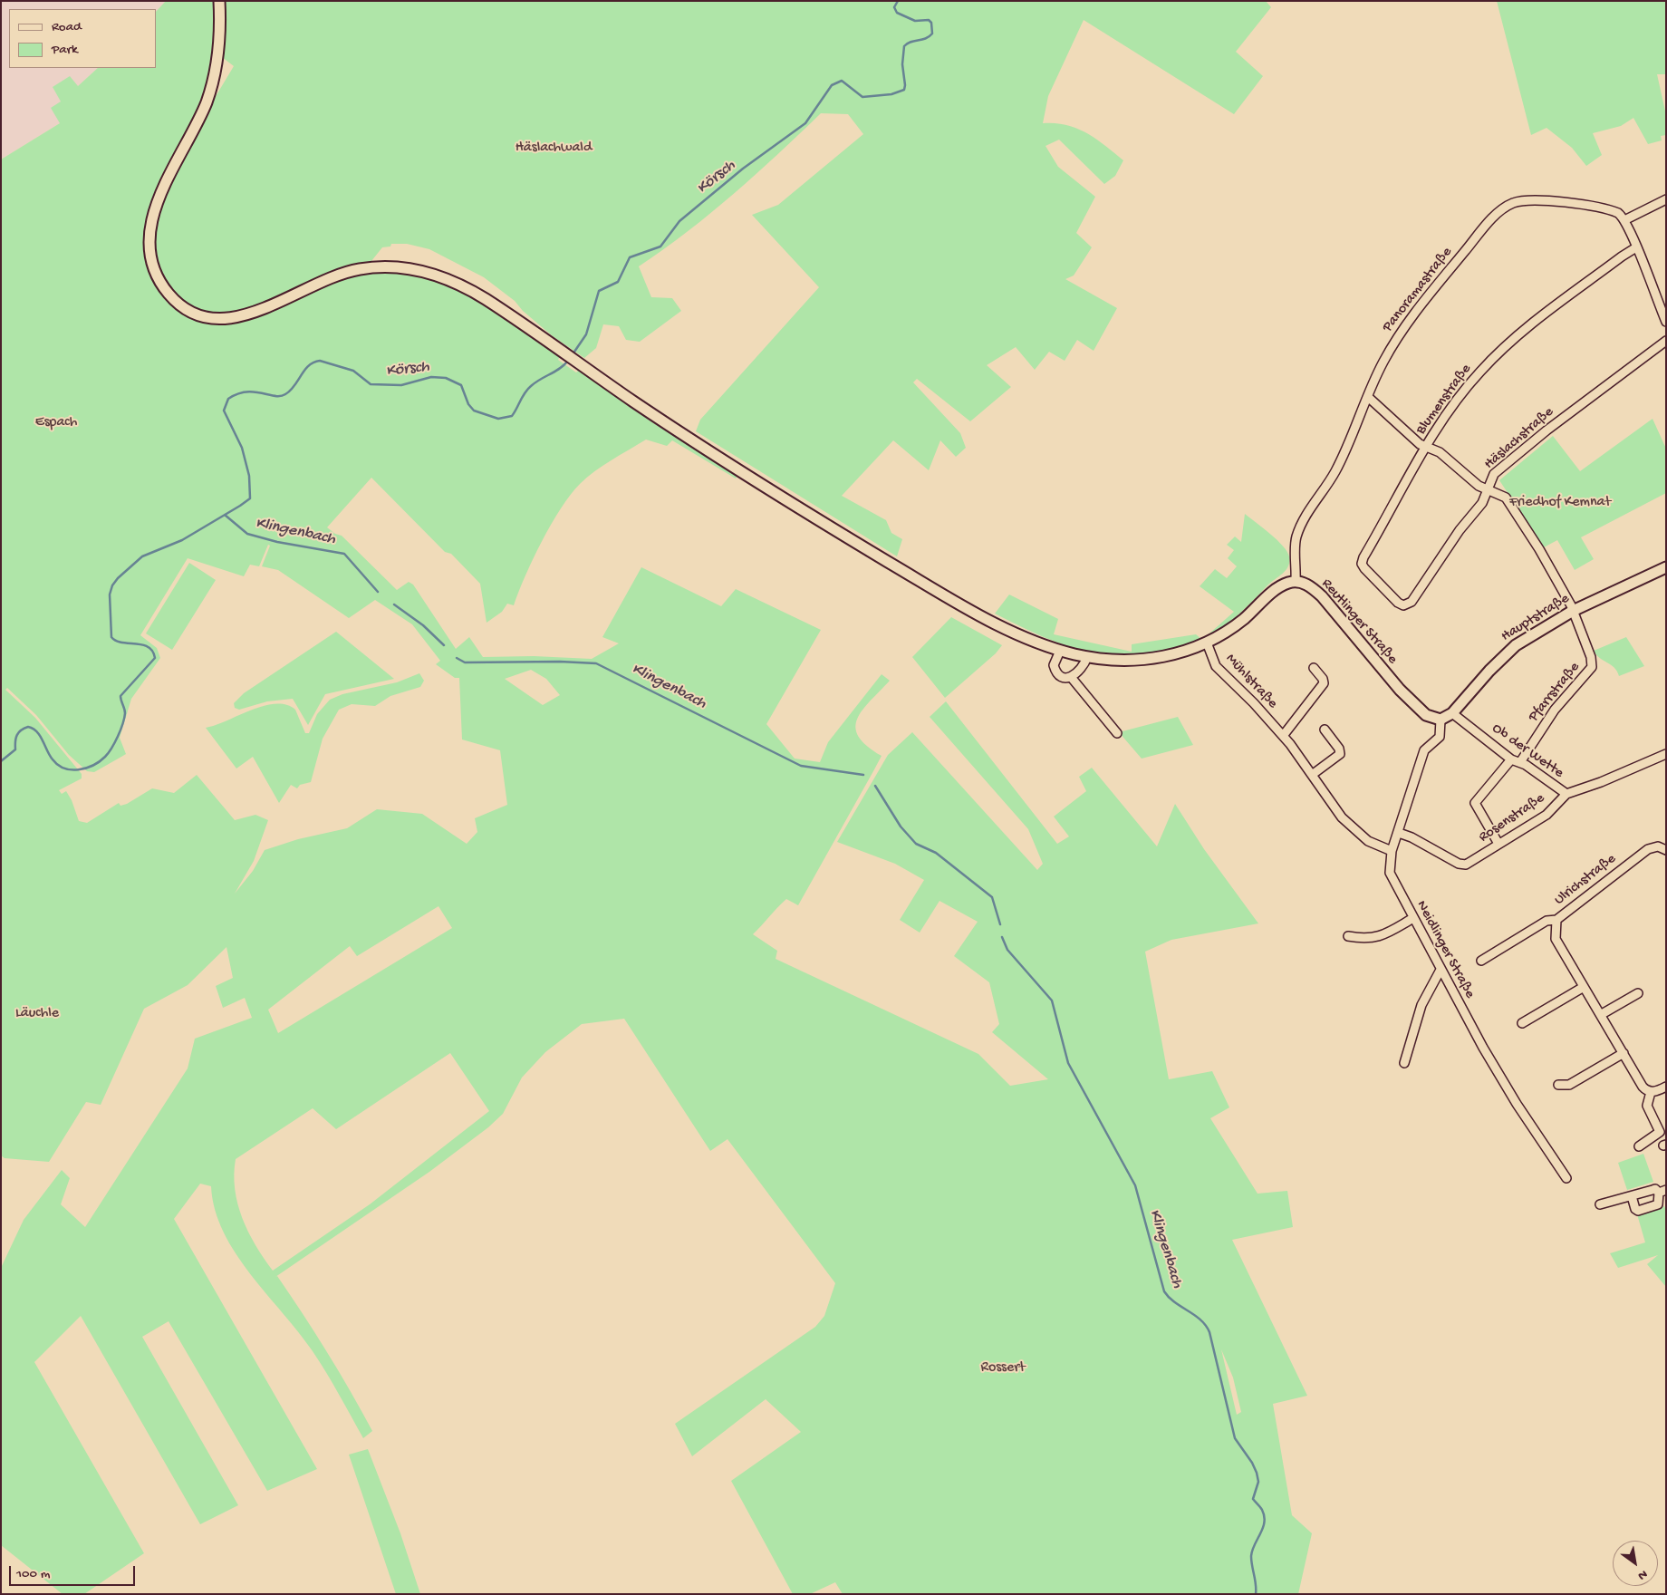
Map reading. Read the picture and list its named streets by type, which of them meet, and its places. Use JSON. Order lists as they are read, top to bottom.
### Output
{
  "streets": {
    "main road": ["Hauptstraße", "Reutlinger Straße"],
    "street": [
      "Panoramastraße",
      "Blumenstraße",
      "Häslachstraße",
      "Mühlstraße",
      "Pfarrstraße",
      "Ob der Wette",
      "Rosenstraße",
      "Ulrichstraße",
      "Neidlinger Straße"
    ]
  },
  "crossings": [
    ["Panoramastraße", "Reutlinger Straße"],
    ["Blumenstraße", "Häslachstraße"],
    ["Hauptstraße", "Reutlinger Straße"],
    ["Hauptstraße", "Pfarrstraße"],
    ["Hauptstraße", "Ob der Wette"],
    ["Hauptstraße", "Neidlinger Straße"],
    ["Reutlinger Straße", "Neidlinger Straße"],
    ["Mühlstraße", "Neidlinger Straße"],
    ["Pfarrstraße", "Ob der Wette"],
    ["Ob der Wette", "Rosenstraße"],
    ["Rosenstraße", "Neidlinger Straße"]
  ],
  "water": ["Körsch", "Klingenbach"],
  "parks": [
    "Häslachwald",
    "Espach",
    "Friedhof Kemnat",
    "Läuchle",
    "Rossert"
  ],
  "legend": ["Road", "Park"],
  "scale_bar": "100 m",
  "north": "bottom right"
}
